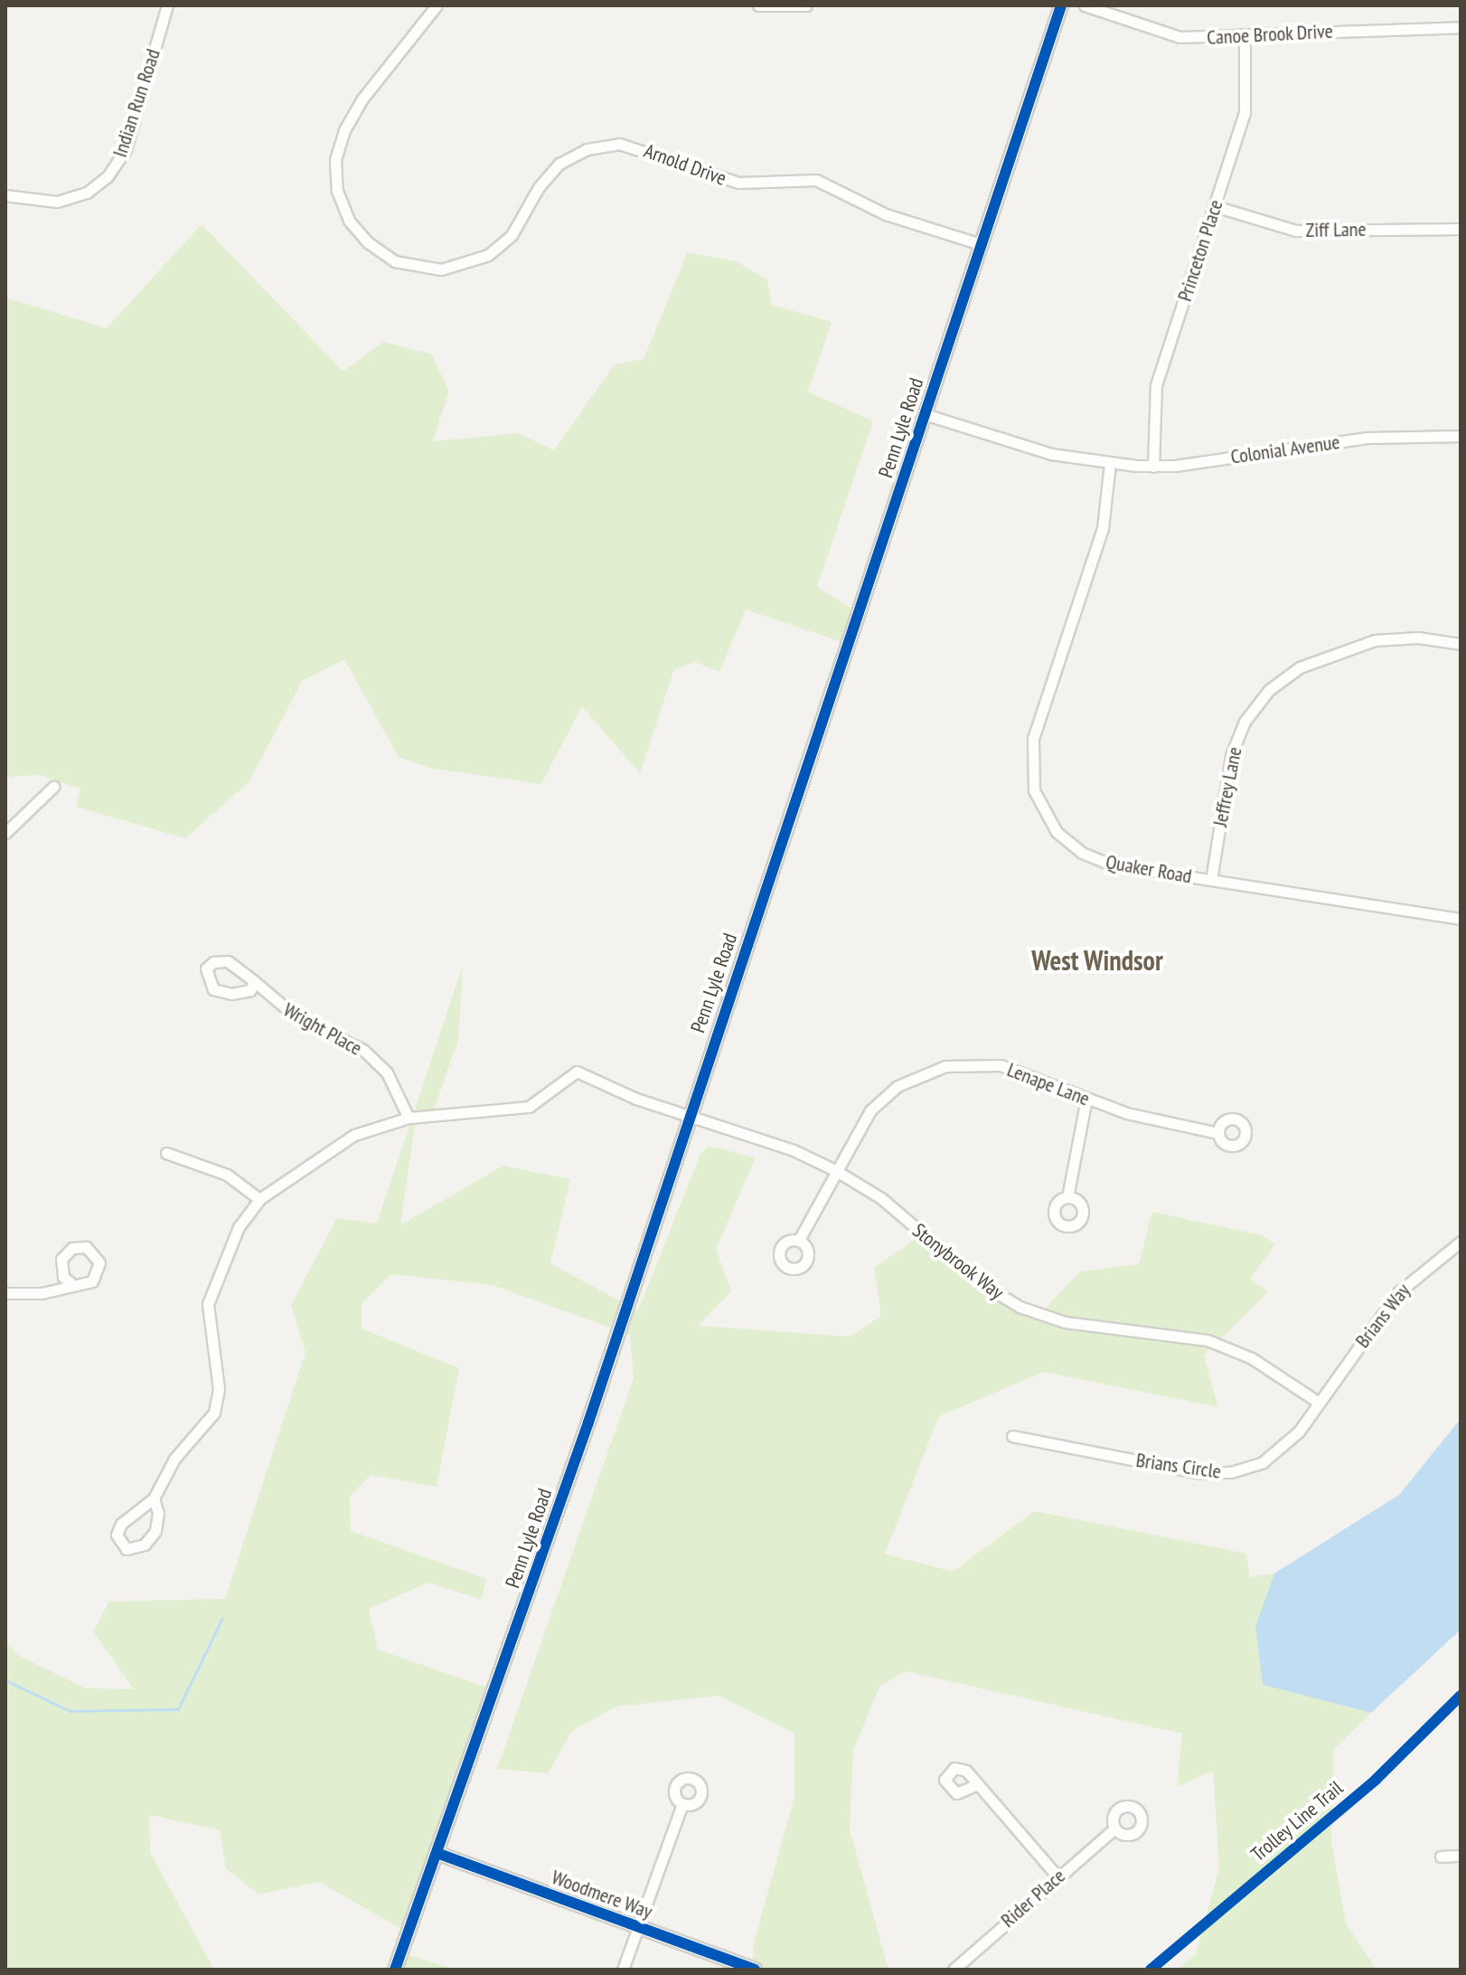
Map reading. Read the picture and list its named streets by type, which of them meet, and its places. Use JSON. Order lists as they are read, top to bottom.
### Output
{
  "streets": {
    "street": [
      "Canoe Brook Drive",
      "Indian Run Road",
      "Arnold Drive",
      "Ziff Lane",
      "Princeton Place",
      "Penn Lyle Road",
      "Colonial Avenue",
      "Jeffrey Lane",
      "Quaker Road",
      "Wright Place",
      "Lenape Lane",
      "Stonybrook Way",
      "Brians Way",
      "Brians Circle",
      "Woodmere Way",
      "Rider Place"
    ],
    "cycle path": ["Trolley Line Trail"]
  },
  "crossings": [
    ["Canoe Brook Drive", "Princeton Place"],
    ["Arnold Drive", "Penn Lyle Road"],
    ["Ziff Lane", "Princeton Place"],
    ["Princeton Place", "Colonial Avenue"],
    ["Penn Lyle Road", "Stonybrook Way"],
    ["Penn Lyle Road", "Woodmere Way"],
    ["Colonial Avenue", "Quaker Road"],
    ["Jeffrey Lane", "Quaker Road"],
    ["Wright Place", "Stonybrook Way"],
    ["Lenape Lane", "Stonybrook Way"],
    ["Stonybrook Way", "Brians Way"],
    ["Stonybrook Way", "Brians Circle"],
    ["Brians Way", "Brians Circle"]
  ],
  "districts": ["West Windsor"]
}
